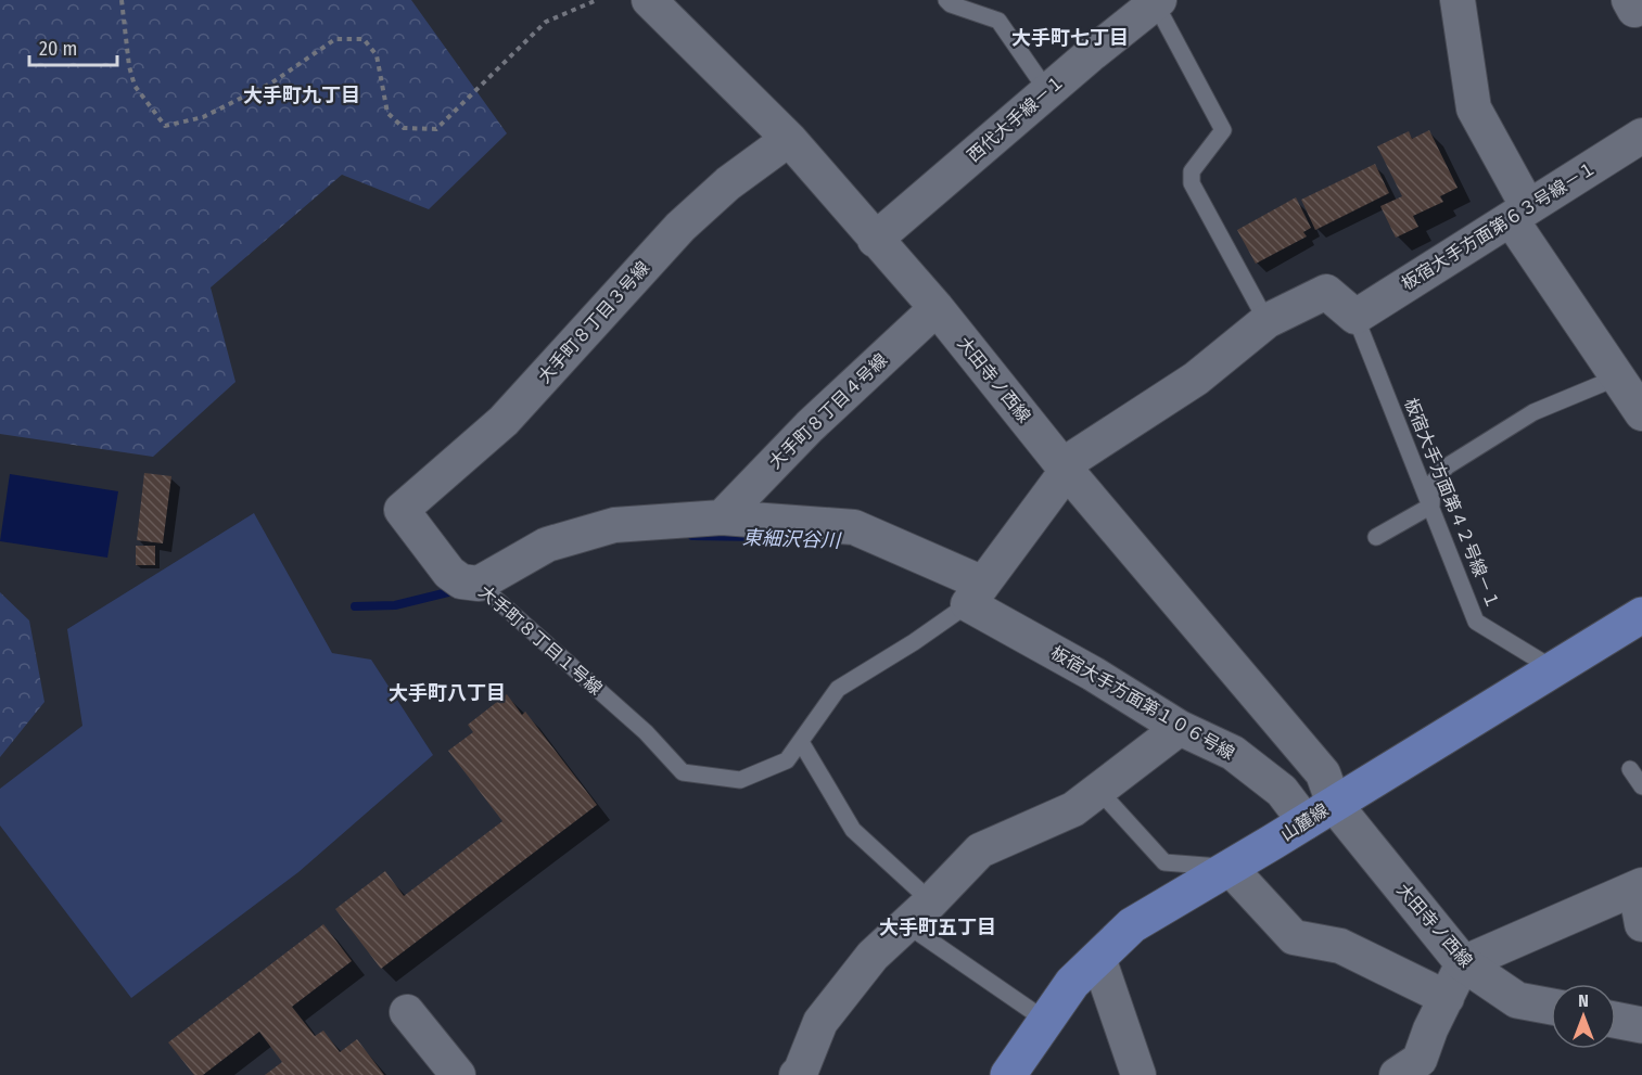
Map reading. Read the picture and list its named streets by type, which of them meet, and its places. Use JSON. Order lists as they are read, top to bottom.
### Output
{
  "streets": {
    "main road": ["山麓線"],
    "street": [
      "西代大手線－１",
      "板宿大手方面第６３号線－１",
      "大手町８丁目３号線",
      "大田寺ノ西線",
      "大手町８丁目４号線",
      "大手町８丁目１号線",
      "板宿大手方面第１０６号線"
    ],
    "lane": ["板宿大手方面第４２号線－１"]
  },
  "crossings": [
    ["西代大手線－１", "大田寺ノ西線"],
    ["板宿大手方面第６３号線－１", "板宿大手方面第４２号線－１"],
    ["大手町８丁目３号線", "大田寺ノ西線"],
    ["大手町８丁目３号線", "大手町８丁目１号線"],
    ["大田寺ノ西線", "大手町８丁目４号線"],
    ["大田寺ノ西線", "板宿大手方面第１０６号線"],
    ["大田寺ノ西線", "山麓線"],
    ["大手町８丁目４号線", "板宿大手方面第１０６号線"],
    ["板宿大手方面第４２号線－１", "山麓線"],
    ["大手町８丁目１号線", "板宿大手方面第１０６号線"],
    ["板宿大手方面第１０６号線", "山麓線"]
  ],
  "districts": [
    "大手町七丁目",
    "大手町九丁目",
    "大手町八丁目",
    "大手町五丁目"
  ],
  "water": ["東細沢谷川"],
  "scale_bar": "20 m",
  "north": "top"
}
